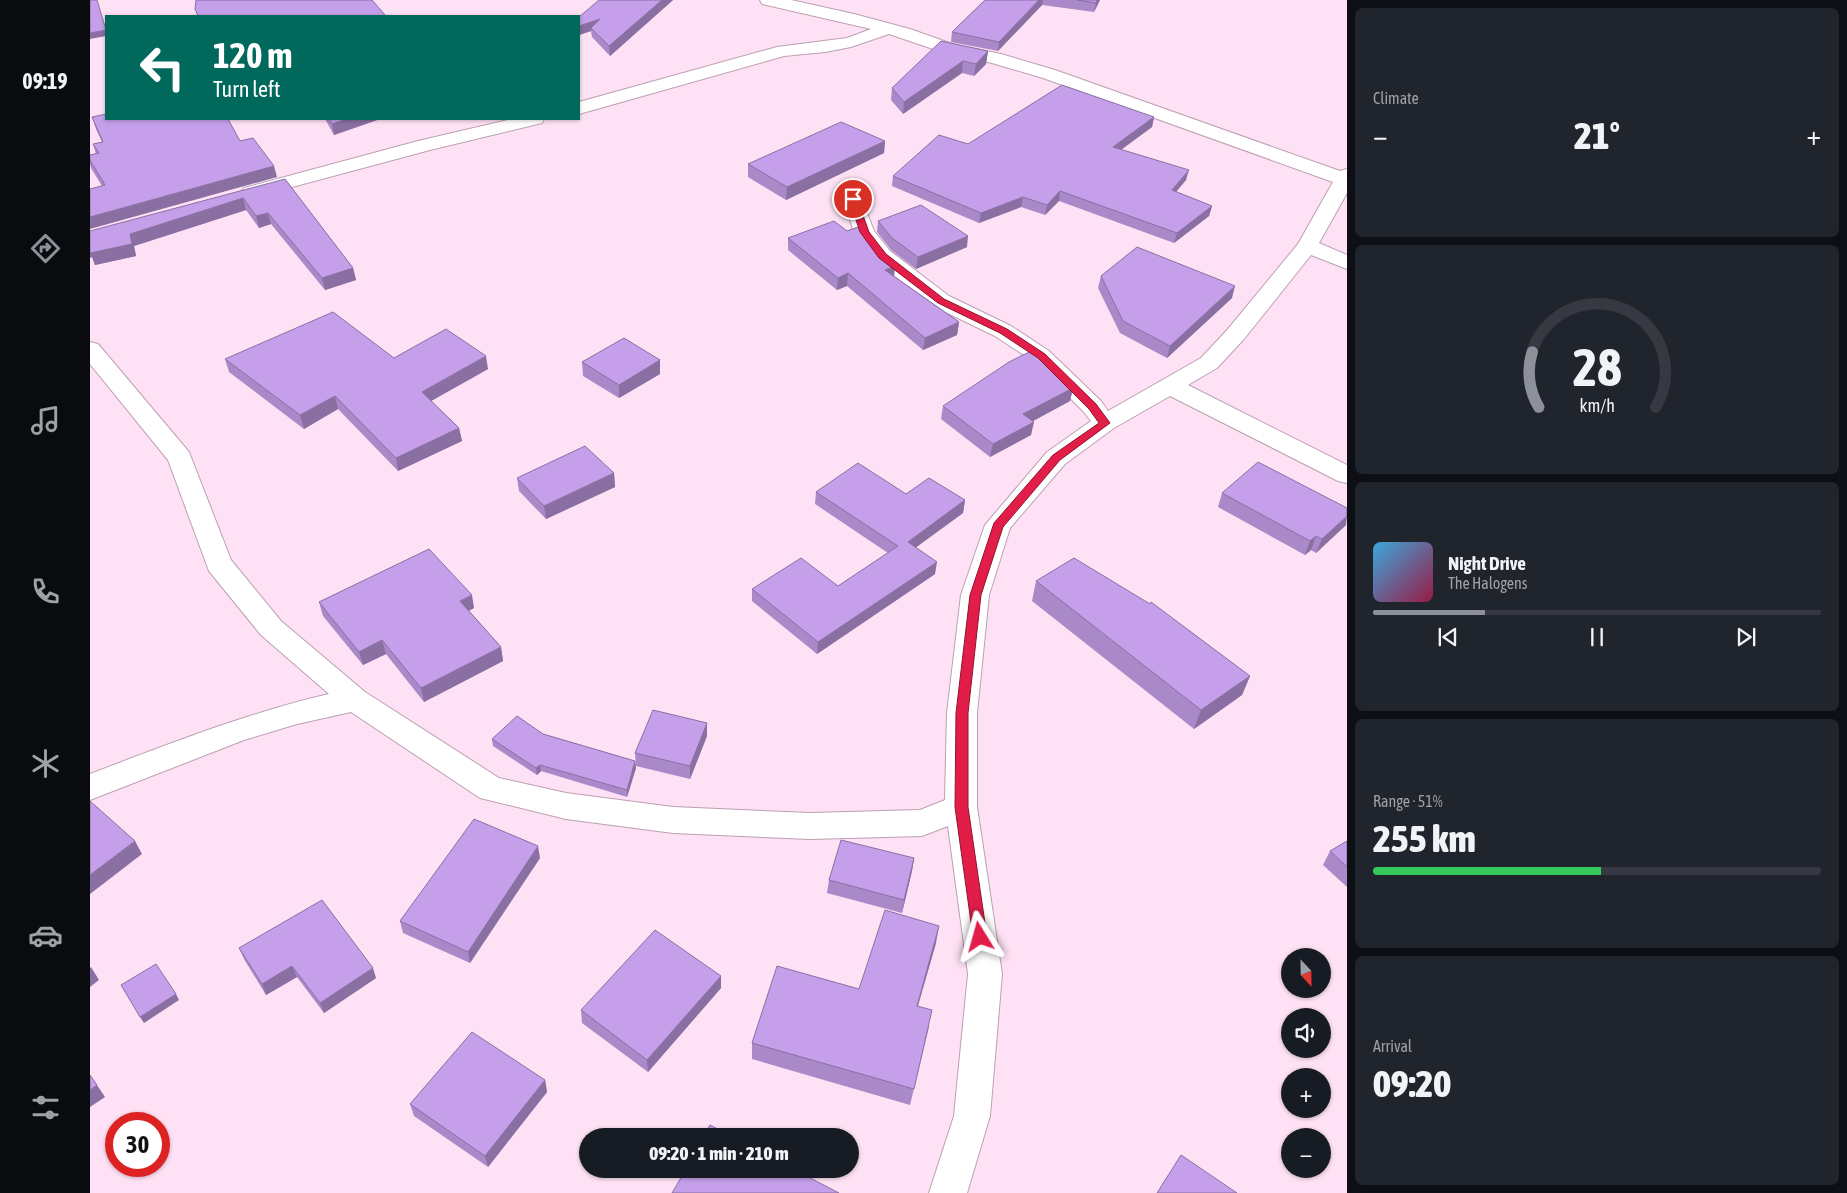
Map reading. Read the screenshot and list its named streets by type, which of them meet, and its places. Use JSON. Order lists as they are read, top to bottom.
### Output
{
  "north": "bottom",
  "page": {
    "tabs": "09:19",
    "tile": [
      "Climate",
      ["Range · 51%", "255 km"],
      ["Arrival", "09:20"]
    ],
    "turn": ["120 m", "Turn left"],
    "heat": ["−", "21°", "+"],
    "song": ["Night Drive", "The Halogens"],
    "map_buttons": ["+", "−"],
    "limit": "30",
    "trip": "09:20 · 1 min · 210 m",
    "gauge": ["28", "km/h"]
  }
}
